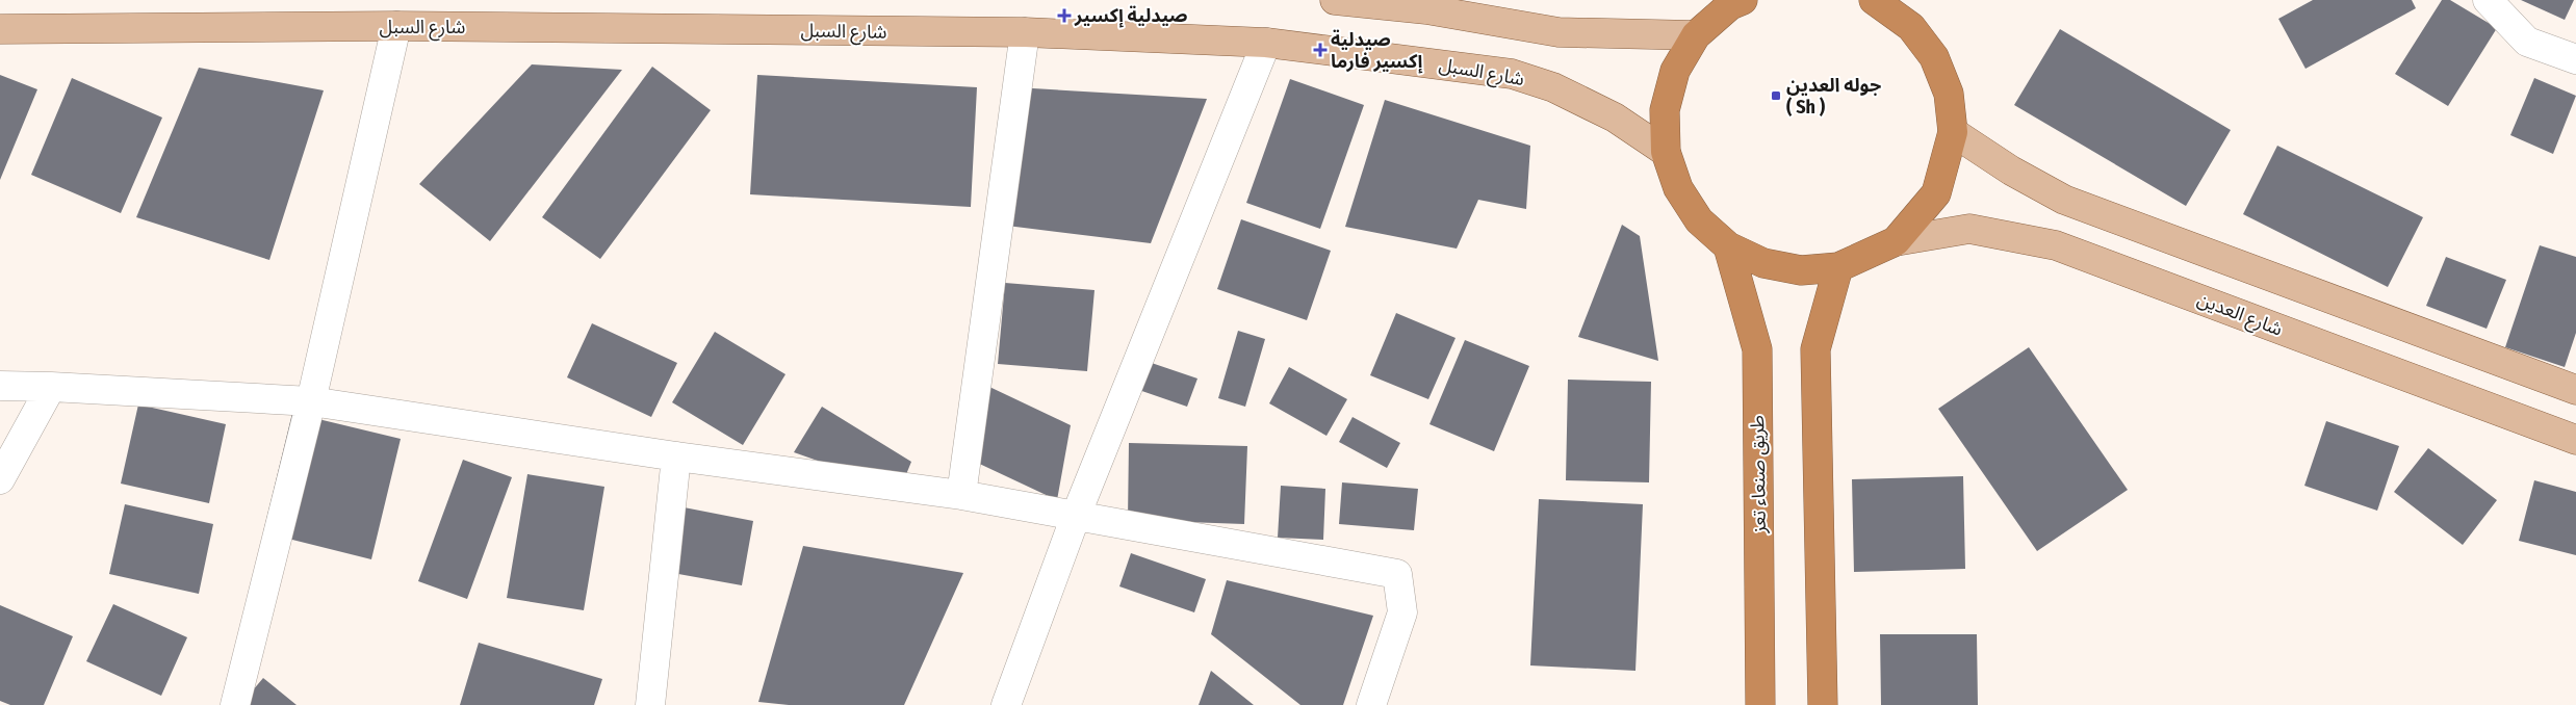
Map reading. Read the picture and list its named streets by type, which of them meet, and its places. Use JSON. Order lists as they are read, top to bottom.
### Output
{
  "streets": {
    "highway": ["طريق صنعاء تعز"],
    "main road": ["شارع السبل", "شارع العدين"]
  },
  "places": {
    "health": ["صيدلية إكسير", "صيدلية إكسير فارما"],
    "transit": ["جوله العدين ( Sh )"]
  }
}
